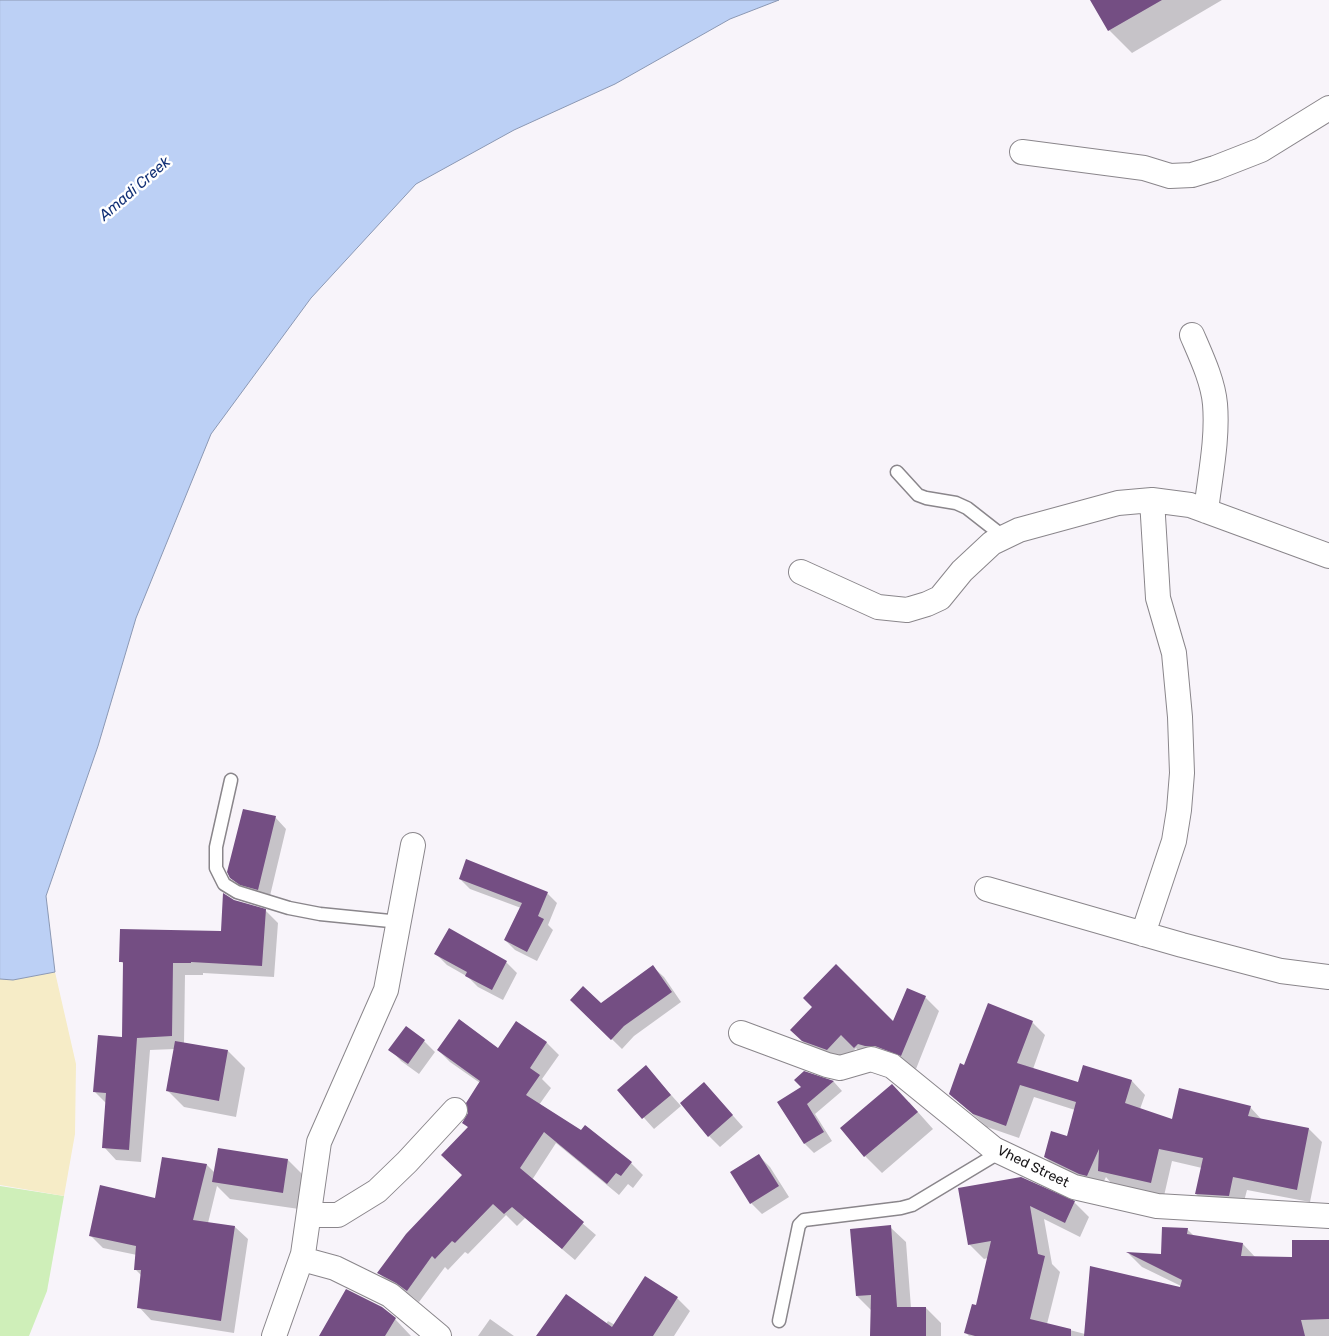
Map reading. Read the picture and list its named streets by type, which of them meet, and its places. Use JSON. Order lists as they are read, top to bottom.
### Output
{
  "streets": {
    "street": ["Vhed Street"]
  },
  "water": ["Amadi Creek"]
}
